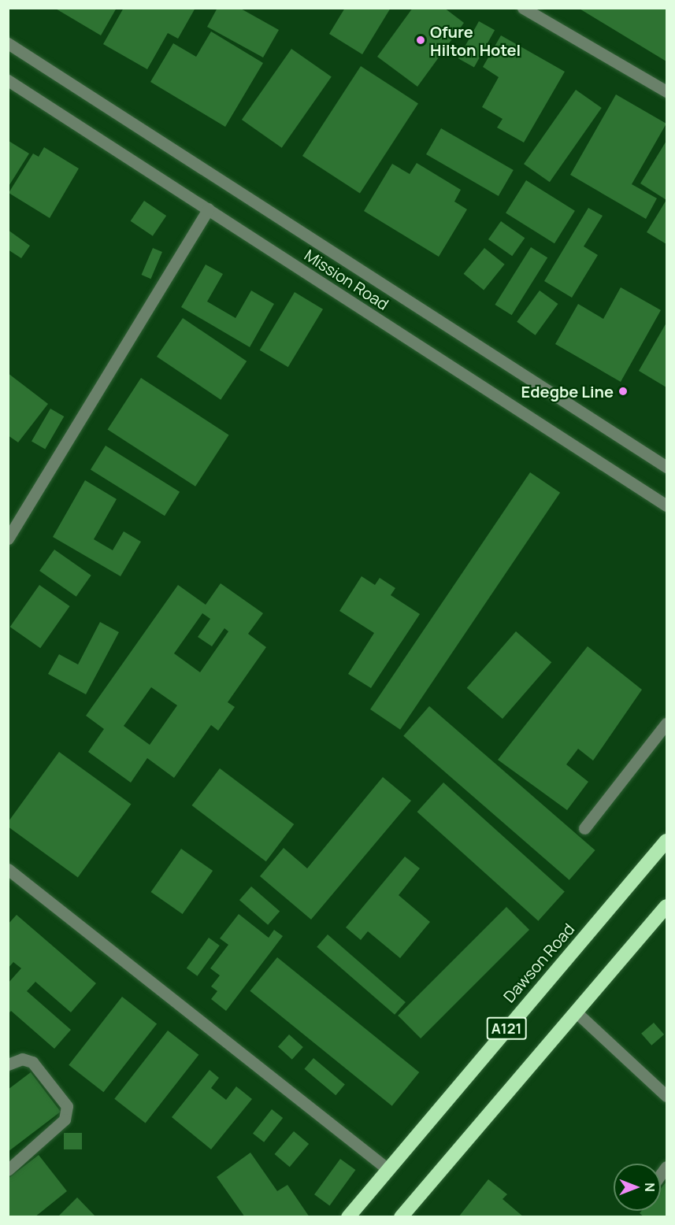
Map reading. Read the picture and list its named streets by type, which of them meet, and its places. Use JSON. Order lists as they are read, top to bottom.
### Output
{
  "streets": {
    "highway": ["Dawson Road", "A121"],
    "street": ["Mission Road"]
  },
  "places": ["Ofure Hilton Hotel", "Edegbe Line"],
  "north": "right"
}
